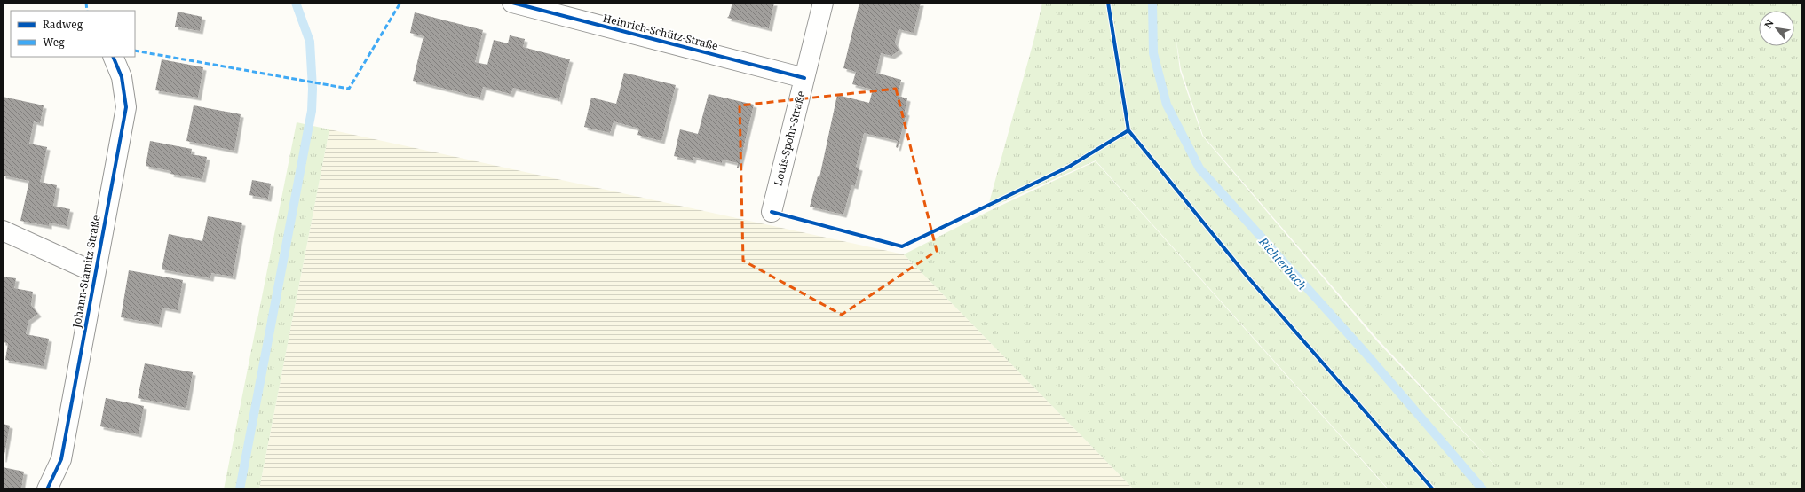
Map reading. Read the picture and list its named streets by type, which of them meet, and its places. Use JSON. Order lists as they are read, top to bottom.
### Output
{
  "streets": {
    "street": ["Heinrich-Schütz-Straße", "Louis-Spohr-Straße", "Johann-Stamitz-Straße"]
  },
  "crossings": [
    ["Heinrich-Schütz-Straße", "Louis-Spohr-Straße"]
  ],
  "water": ["Richterbach"],
  "legend": ["Radweg", "Weg"],
  "north": "top left"
}
